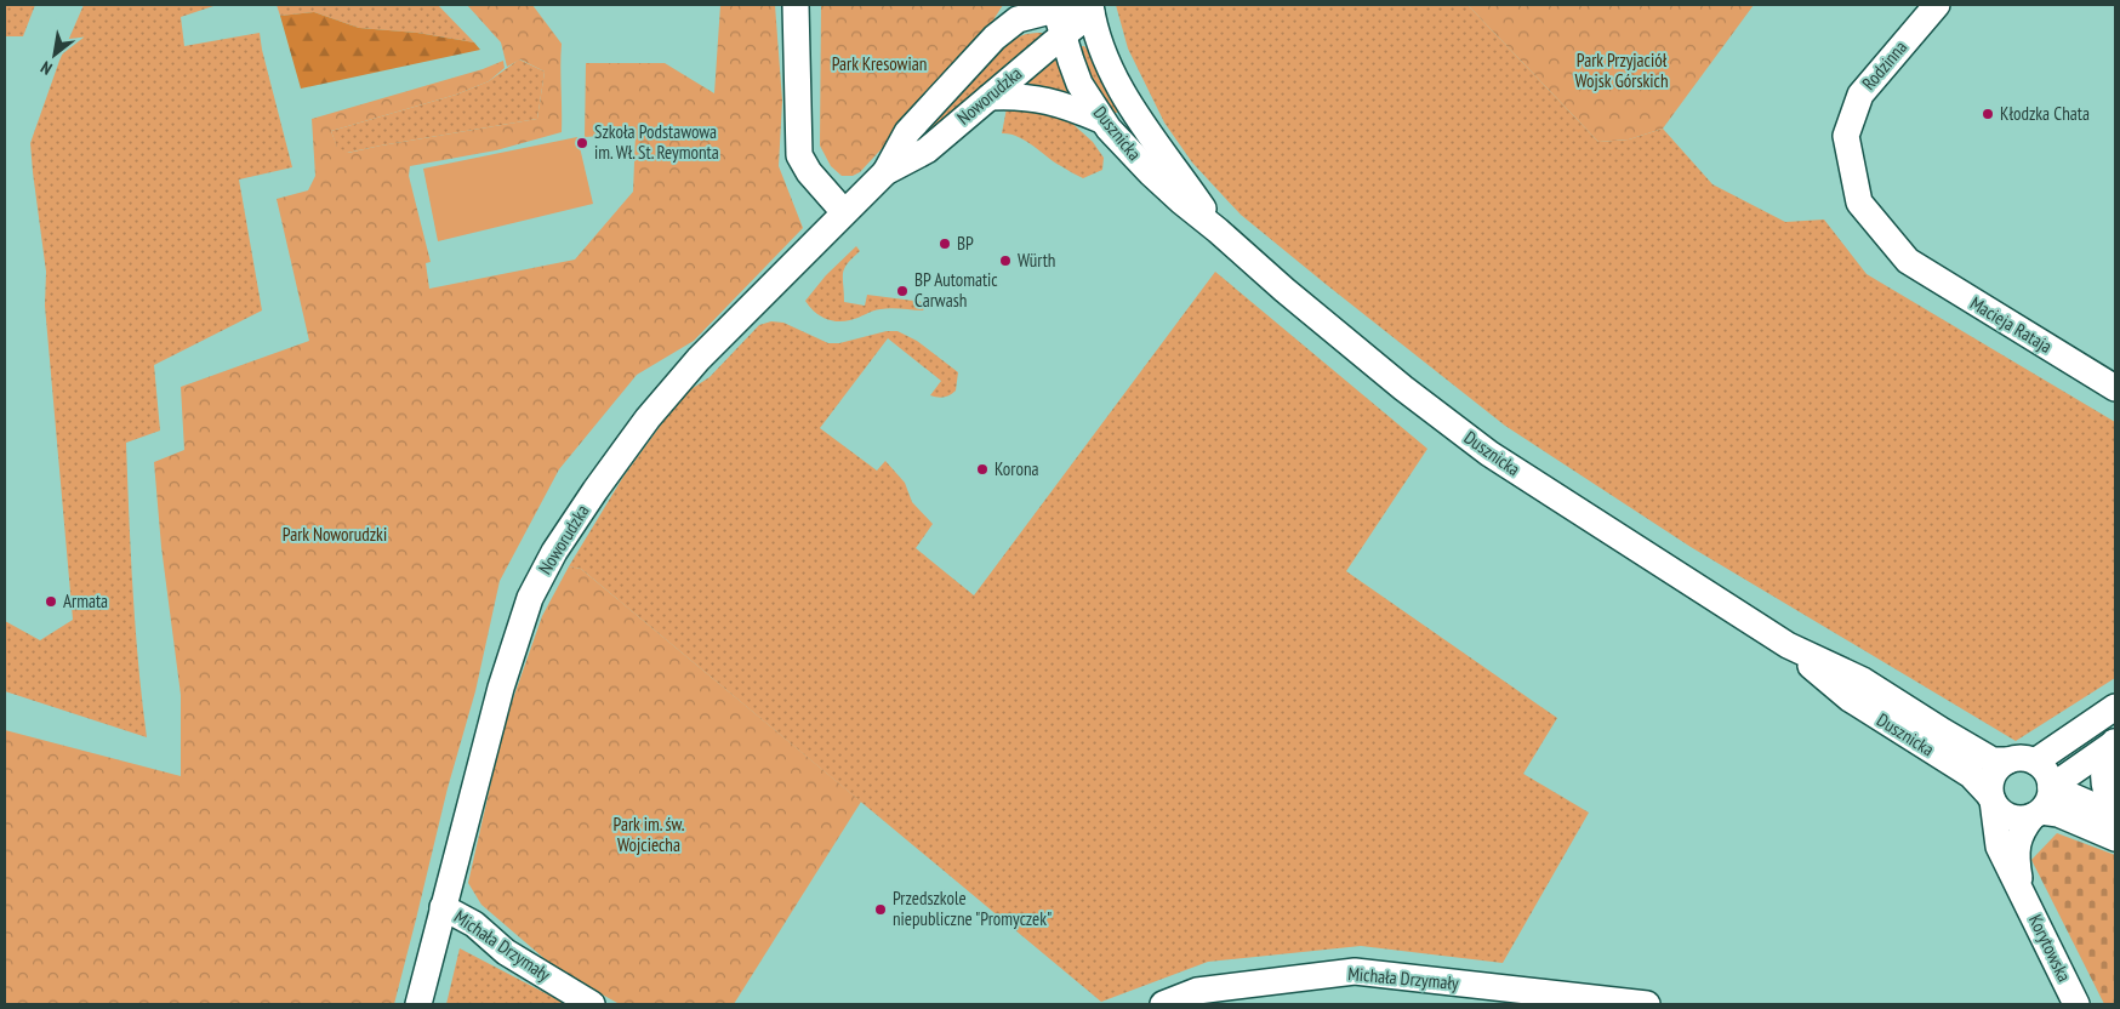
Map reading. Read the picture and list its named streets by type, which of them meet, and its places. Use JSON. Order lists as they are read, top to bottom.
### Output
{
  "streets": {
    "street": [
      "Rodzinna",
      "Noworudzka",
      "Dusznicka",
      "Macieja Rataja",
      "Michała Drzymały",
      "Korytowska"
    ]
  },
  "crossings": [
    ["Rodzinna", "Macieja Rataja"],
    ["Noworudzka", "Dusznicka"],
    ["Noworudzka", "Michała Drzymały"],
    ["Dusznicka", "Korytowska"]
  ],
  "parks": [
    "Park Przyjaciół Wojsk Górskich",
    "Park Kresowian",
    "Park Noworudzki",
    "Park im. św. Wojciecha"
  ],
  "places": [
    "Kłodzka Chata",
    "Szkoła Podstawowa im. Wł. St. Reymonta",
    "BP",
    "Würth",
    "BP Automatic Carwash",
    "Korona",
    "Armata",
    "Przedszkole niepubliczne \"Promyczek\""
  ],
  "north": "bottom left"
}
